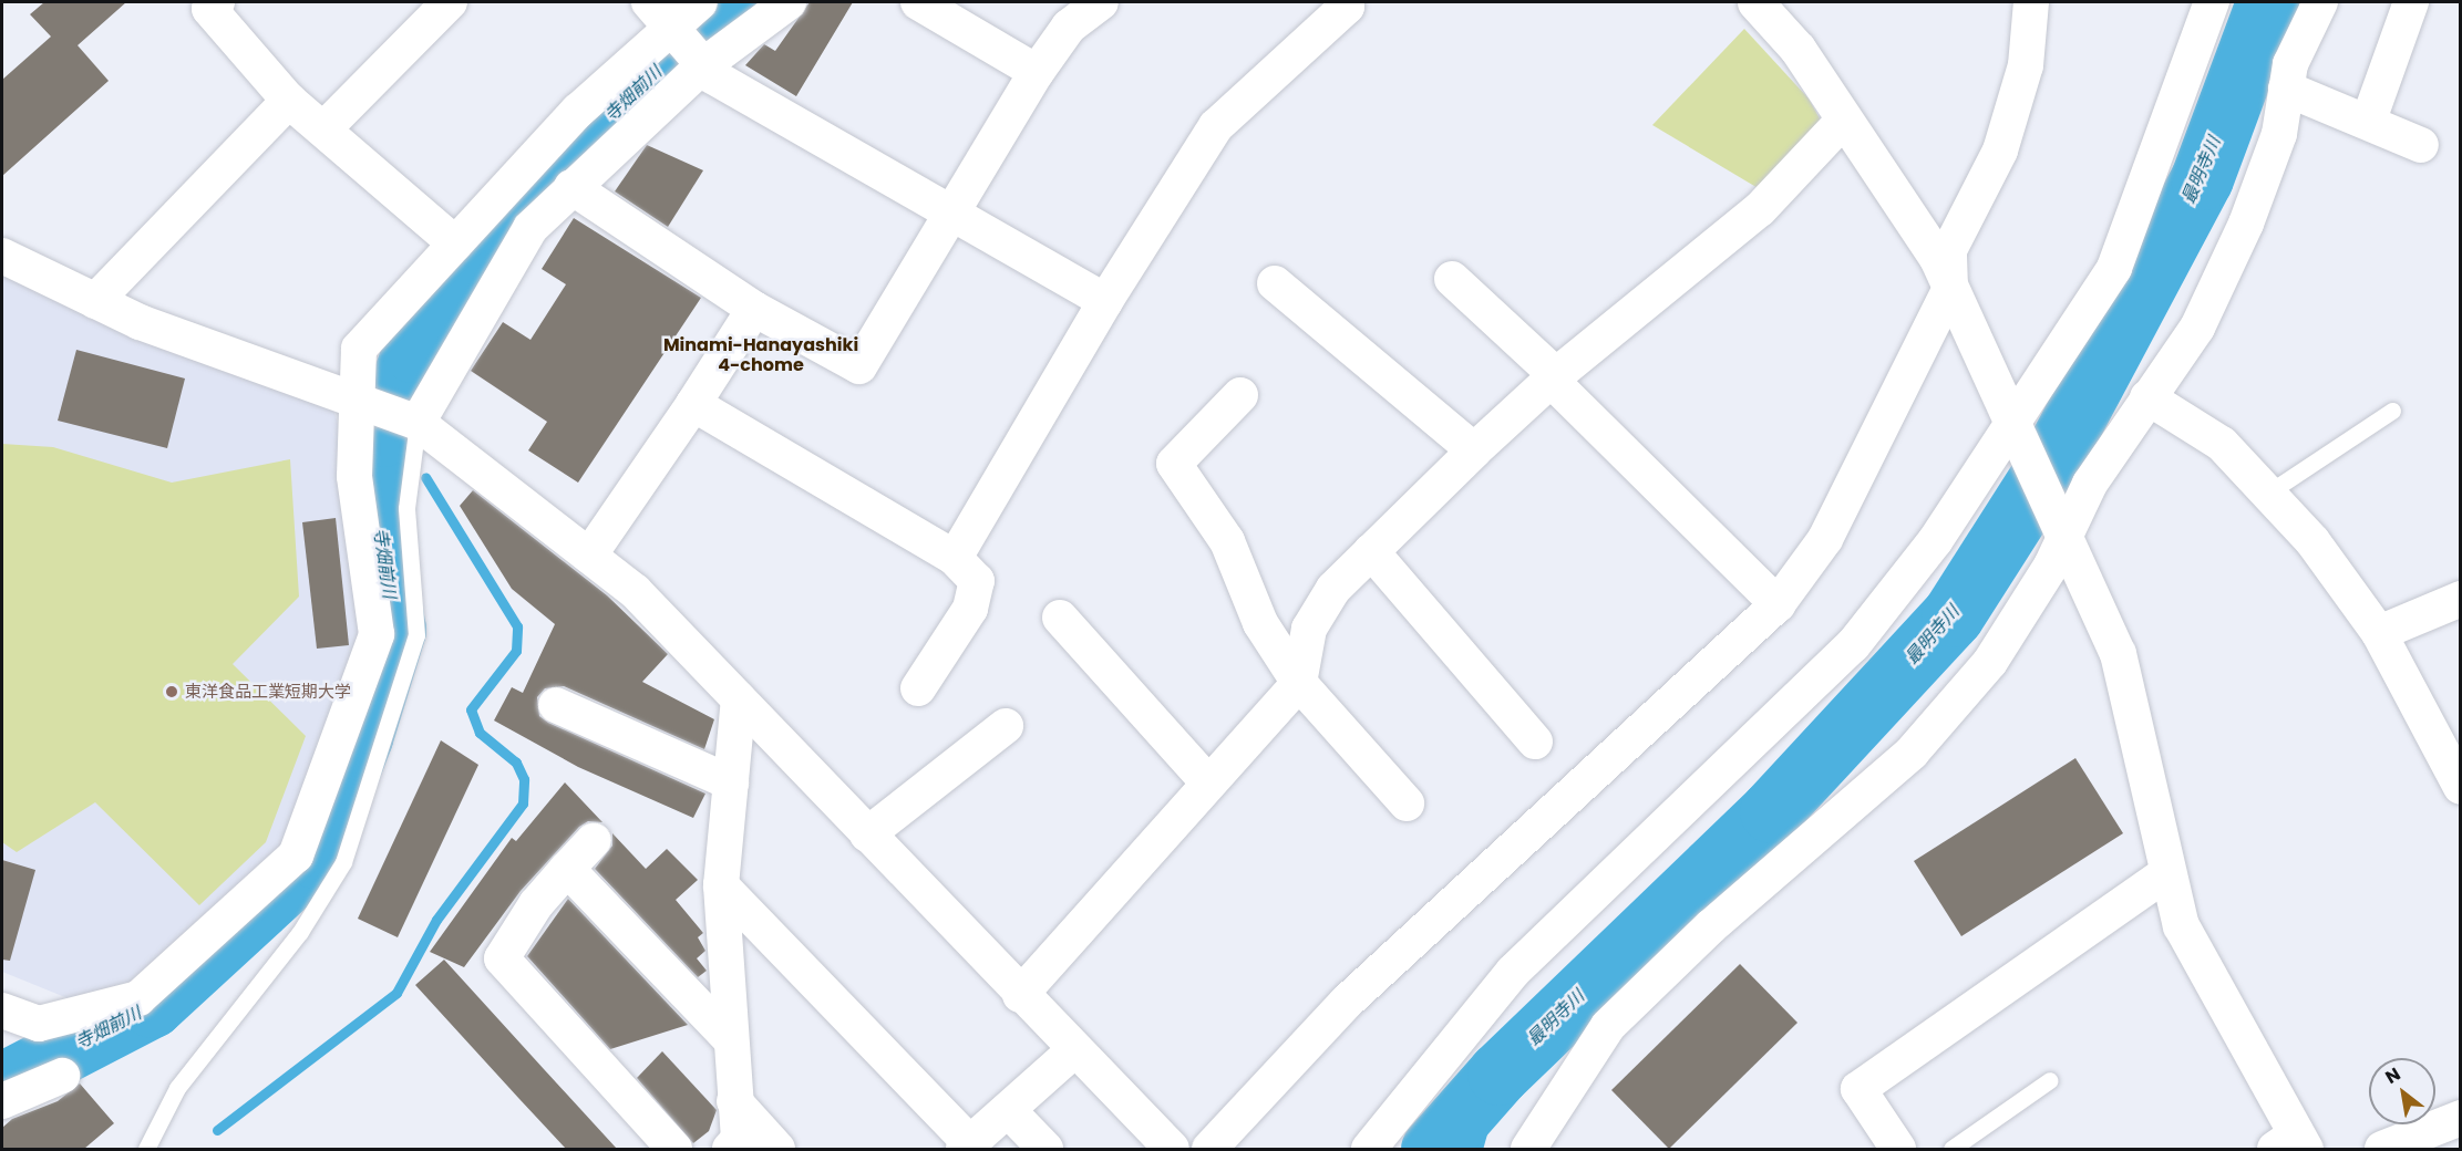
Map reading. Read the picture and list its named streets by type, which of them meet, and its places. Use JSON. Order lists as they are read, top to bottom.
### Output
{
  "districts": ["Minami-Hanayashiki 4-chome"],
  "water": ["寺畑前川", "最明寺川"],
  "places": ["東洋食品工業短期大学"],
  "north": "top left"
}
